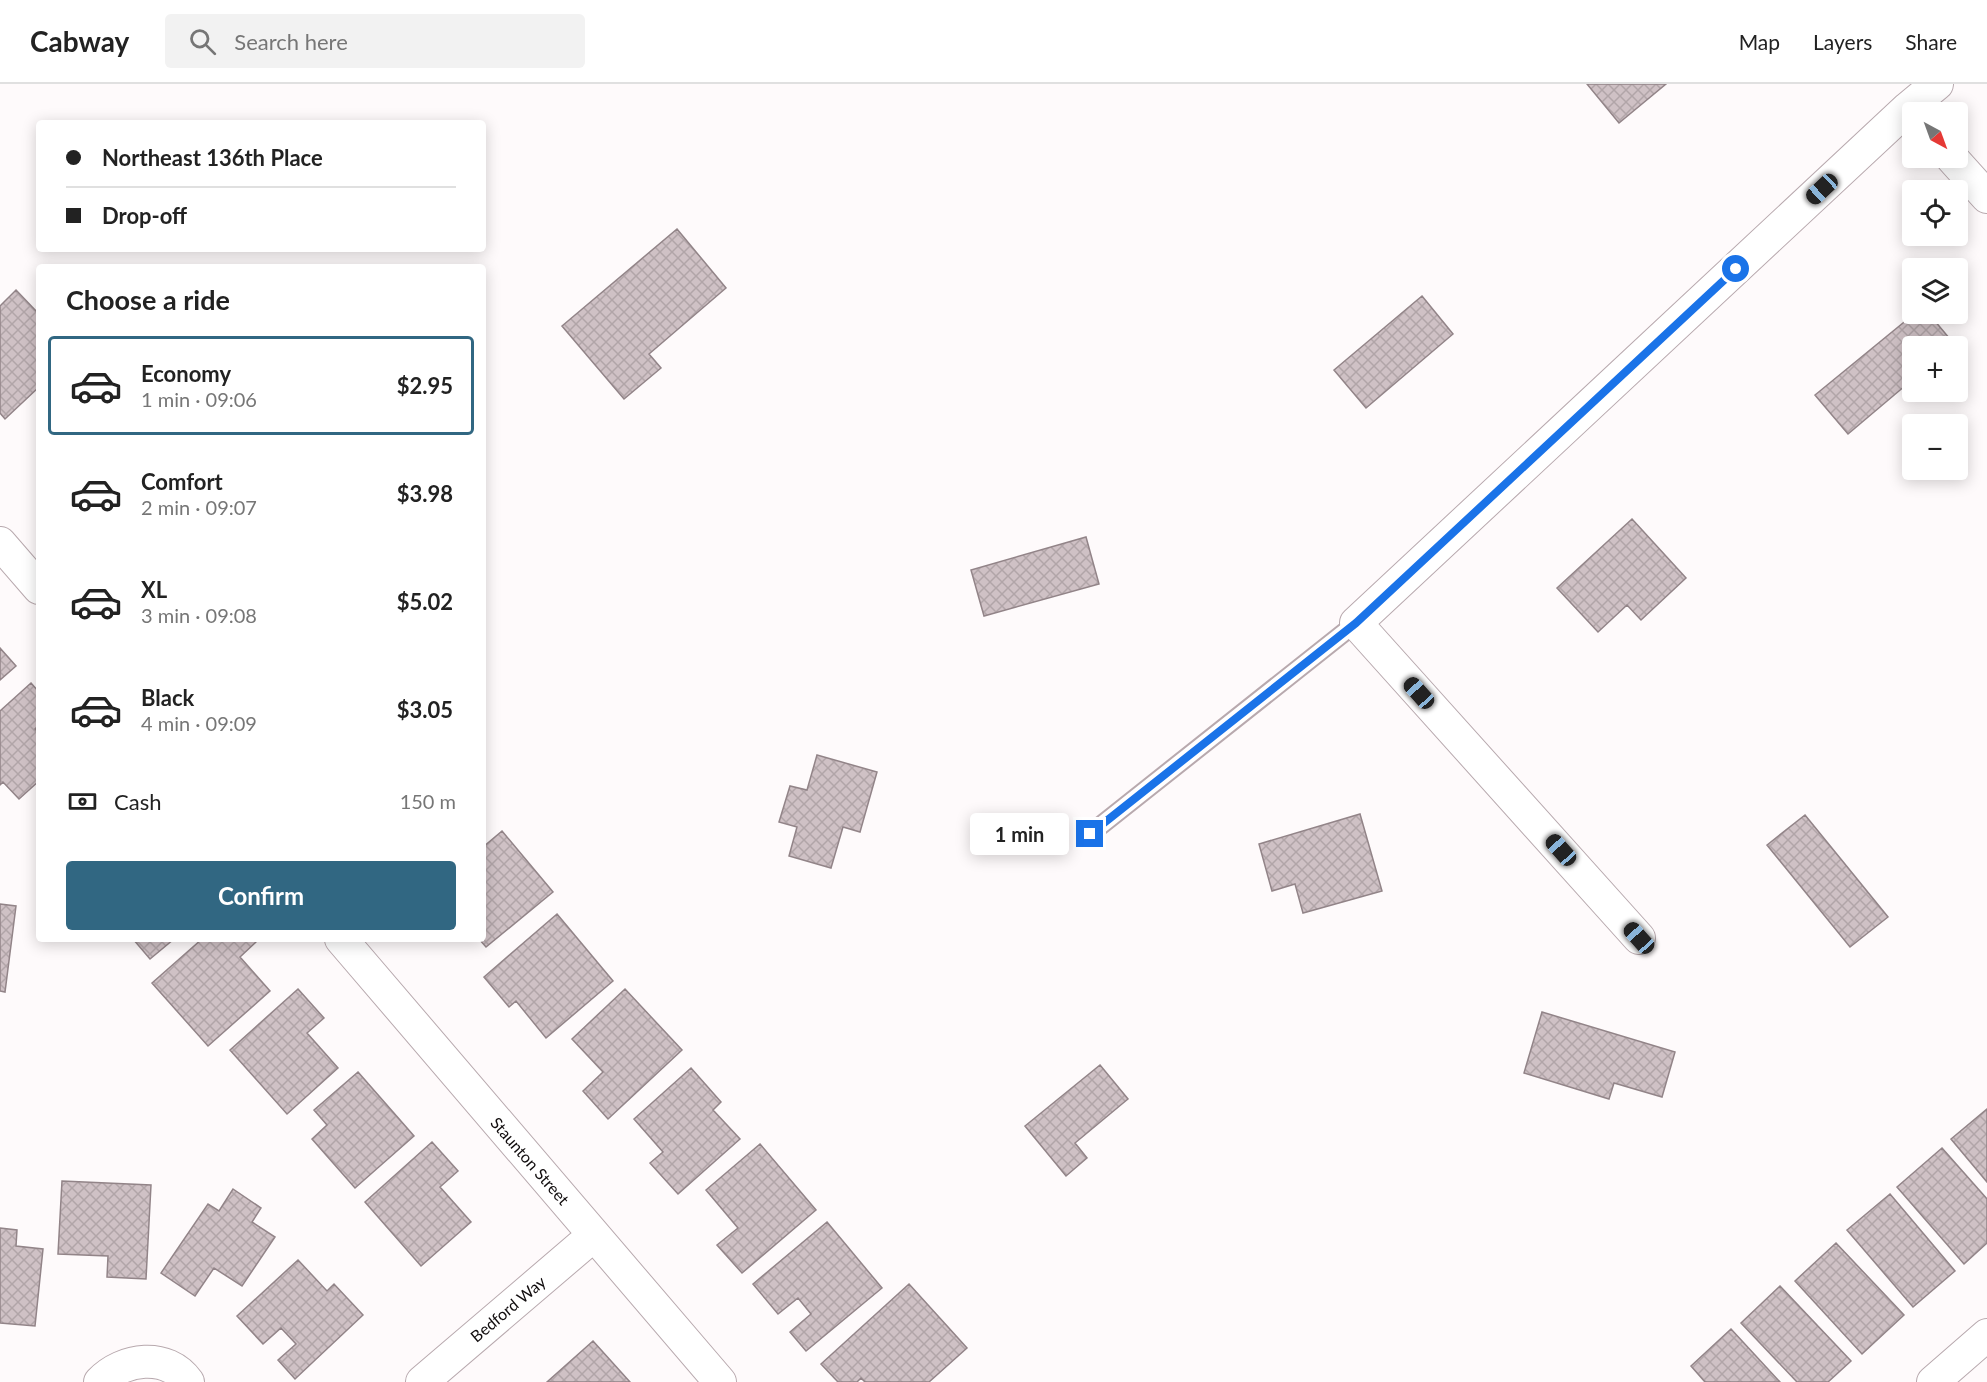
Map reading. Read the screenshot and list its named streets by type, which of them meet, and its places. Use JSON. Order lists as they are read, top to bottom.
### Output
{
  "streets": {
    "street": ["Staunton Street", "Bedford Way"]
  },
  "crossings": [
    ["Staunton Street", "Bedford Way"]
  ],
  "north": "bottom right",
  "page": {
    "header": "Cabway",
    "search": "Search here",
    "nav": ["Map", "Layers", "Share"],
    "map_buttons": ["+", "−"],
    "banner": ["Northeast 136th Place", "Drop-off"],
    "heading": "Choose a ride",
    "list": [
      {
        "name": "Economy",
        "note": "1 min · 09:06",
        "value": "$2.95"
      },
      {
        "name": "Comfort",
        "note": "2 min · 09:07",
        "value": "$3.98"
      },
      {
        "name": "XL",
        "note": "3 min · 09:08",
        "value": "$5.02"
      },
      {
        "name": "Black",
        "note": "4 min · 09:09",
        "value": "$3.05"
      }
    ],
    "pay": ["Cash", "150 m"],
    "bubble": "1 min",
    "buttons": "Confirm"
  }
}
